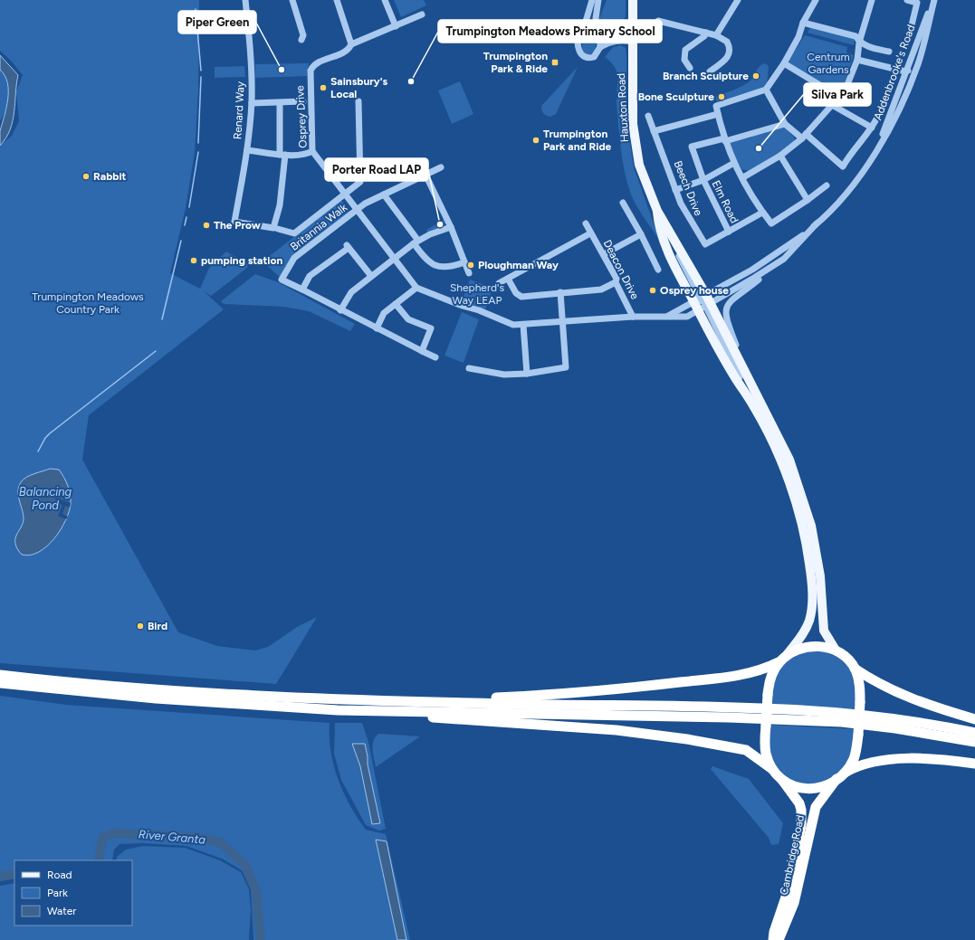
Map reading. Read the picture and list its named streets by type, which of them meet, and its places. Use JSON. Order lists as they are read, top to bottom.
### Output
{
  "streets": {
    "highway": ["Cambridge Road"],
    "main road": ["Hauxton Road"],
    "street": [
      "Addenbrooke's Road",
      "Renard Way",
      "Osprey Drive",
      "Beech Drive",
      "Elm Road",
      "Britannia Walk",
      "Deacon Drive"
    ]
  },
  "crossings": [
    ["Osprey Drive", "Britannia Walk"],
    ["Beech Drive", "Elm Road"]
  ],
  "water": ["Balancing Pond", "River Granta"],
  "parks": ["Centrum Gardens", "Shepherd's Way LEAP", "Trumpington Meadows Country Park"],
  "places": {
    "transit": ["Trumpington Park & Ride"],
    "other": [
      "Piper Green",
      "Branch Sculpture",
      "Trumpington Meadows Primary School",
      "Sainsbury's Local",
      "Bone Sculpture",
      "Trumpington Park and Ride",
      "Silva Park",
      "Rabbit",
      "Porter Road LAP",
      "The Prow",
      "pumping station",
      "Ploughman Way",
      "Osprey house",
      "Bird"
    ]
  },
  "legend": ["Road", "Park", "Water"]
}
